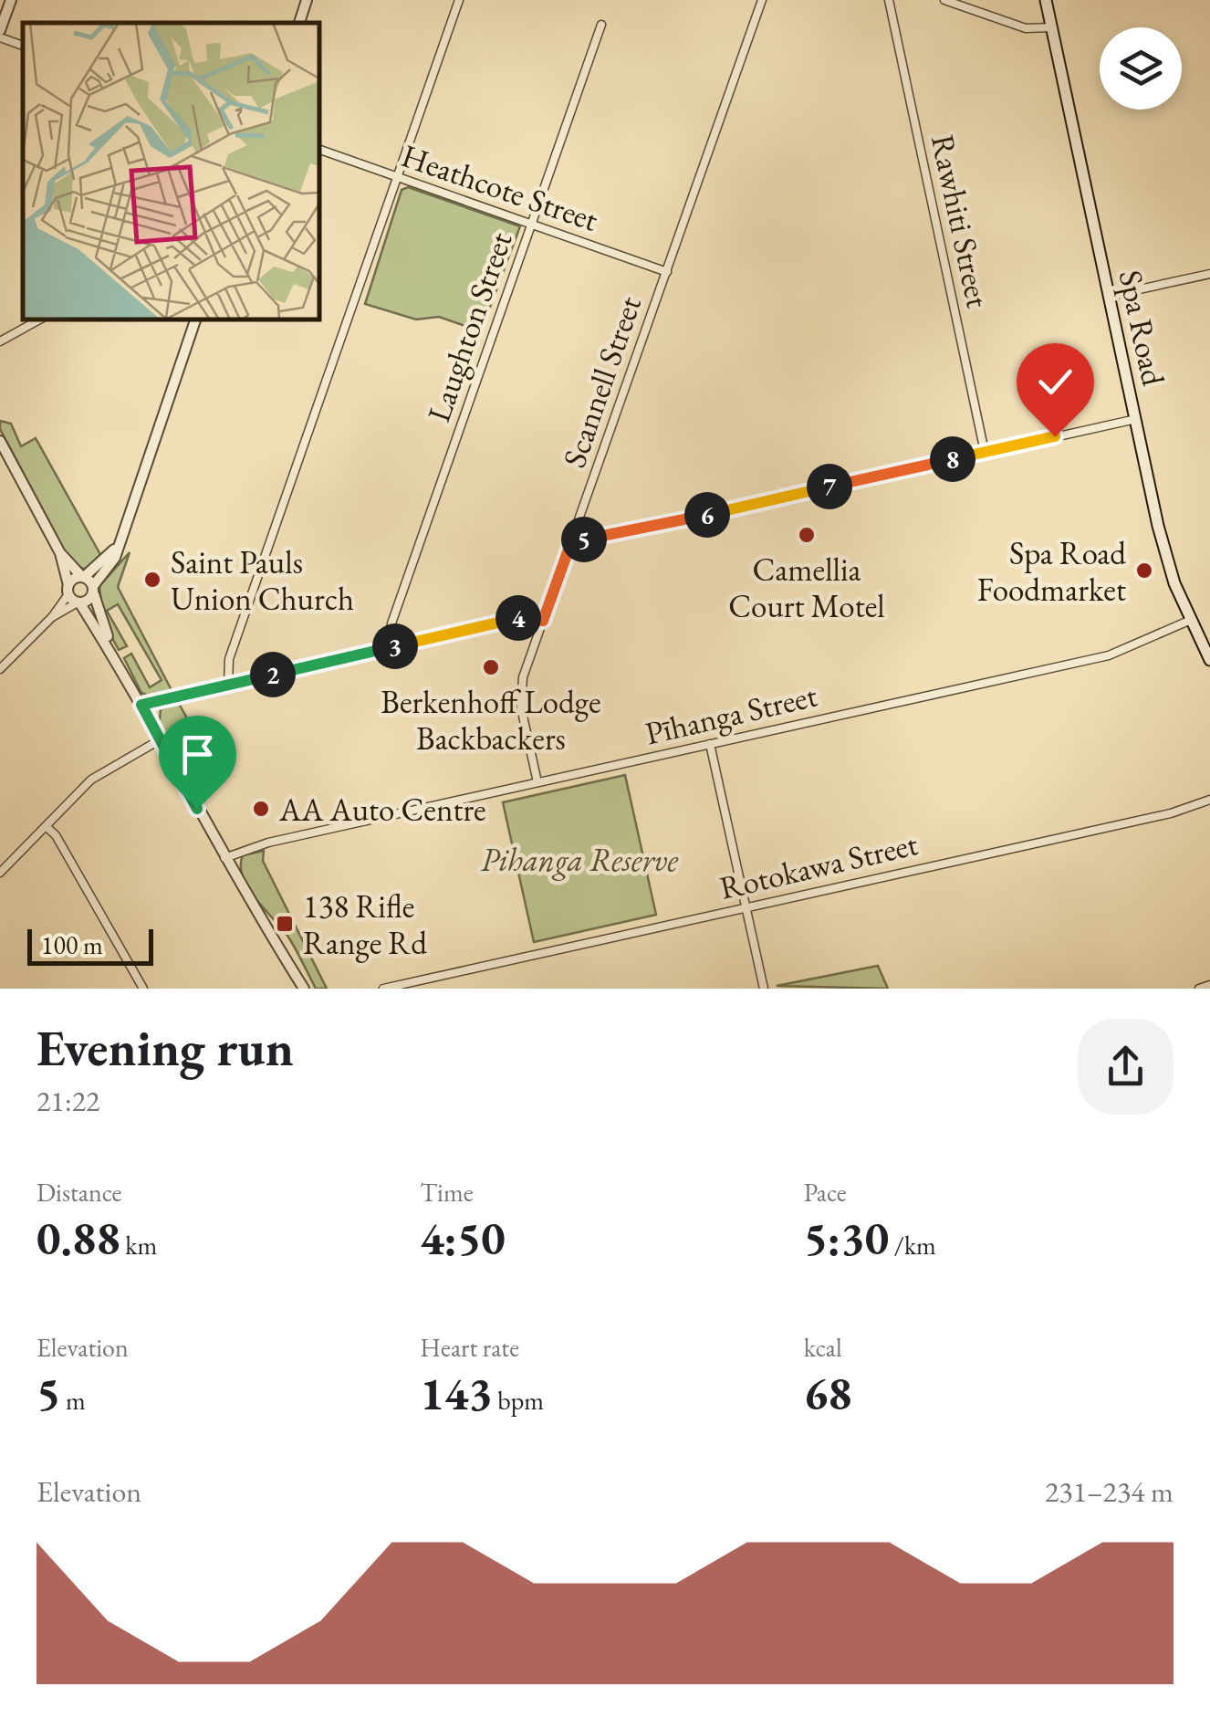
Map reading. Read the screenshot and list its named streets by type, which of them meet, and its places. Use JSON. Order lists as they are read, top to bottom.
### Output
{
  "streets": {
    "main road": ["Spa Road"],
    "street": [
      "Heathcote Street",
      "Rawhiti Street",
      "Laughton Street",
      "Scannell Street",
      "Pīhanga Street",
      "Rotokawa Street"
    ]
  },
  "crossings": [
    ["Heathcote Street", "Laughton Street"],
    ["Heathcote Street", "Scannell Street"],
    ["Spa Road", "Pīhanga Street"],
    ["Scannell Street", "Pīhanga Street"]
  ],
  "parks": ["Pihanga Reserve"],
  "places": {
    "other": [
      "Camellia Court Motel",
      "Spa Road Foodmarket",
      "Saint Pauls Union Church",
      "Berkenhoff Lodge Backbackers",
      "AA Auto Centre"
    ],
    "transit": ["138 Rifle Range Rd"]
  },
  "scale_bar": "100 m",
  "page": {
    "pins": [
      "8",
      "7",
      "6",
      "5",
      "4",
      "3",
      "2"
    ],
    "scale": "100 m",
    "heading": ["Evening run", "21:22"],
    "stats": [
      ["Distance", "0.88 km"],
      ["Time", "4:50"],
      ["Pace", "5:30 /km"],
      ["Elevation", "5 m"],
      ["Heart rate", "143 bpm"],
      ["kcal", "68"]
    ],
    "chart": ["Elevation", "231–234 m"]
  }
}
